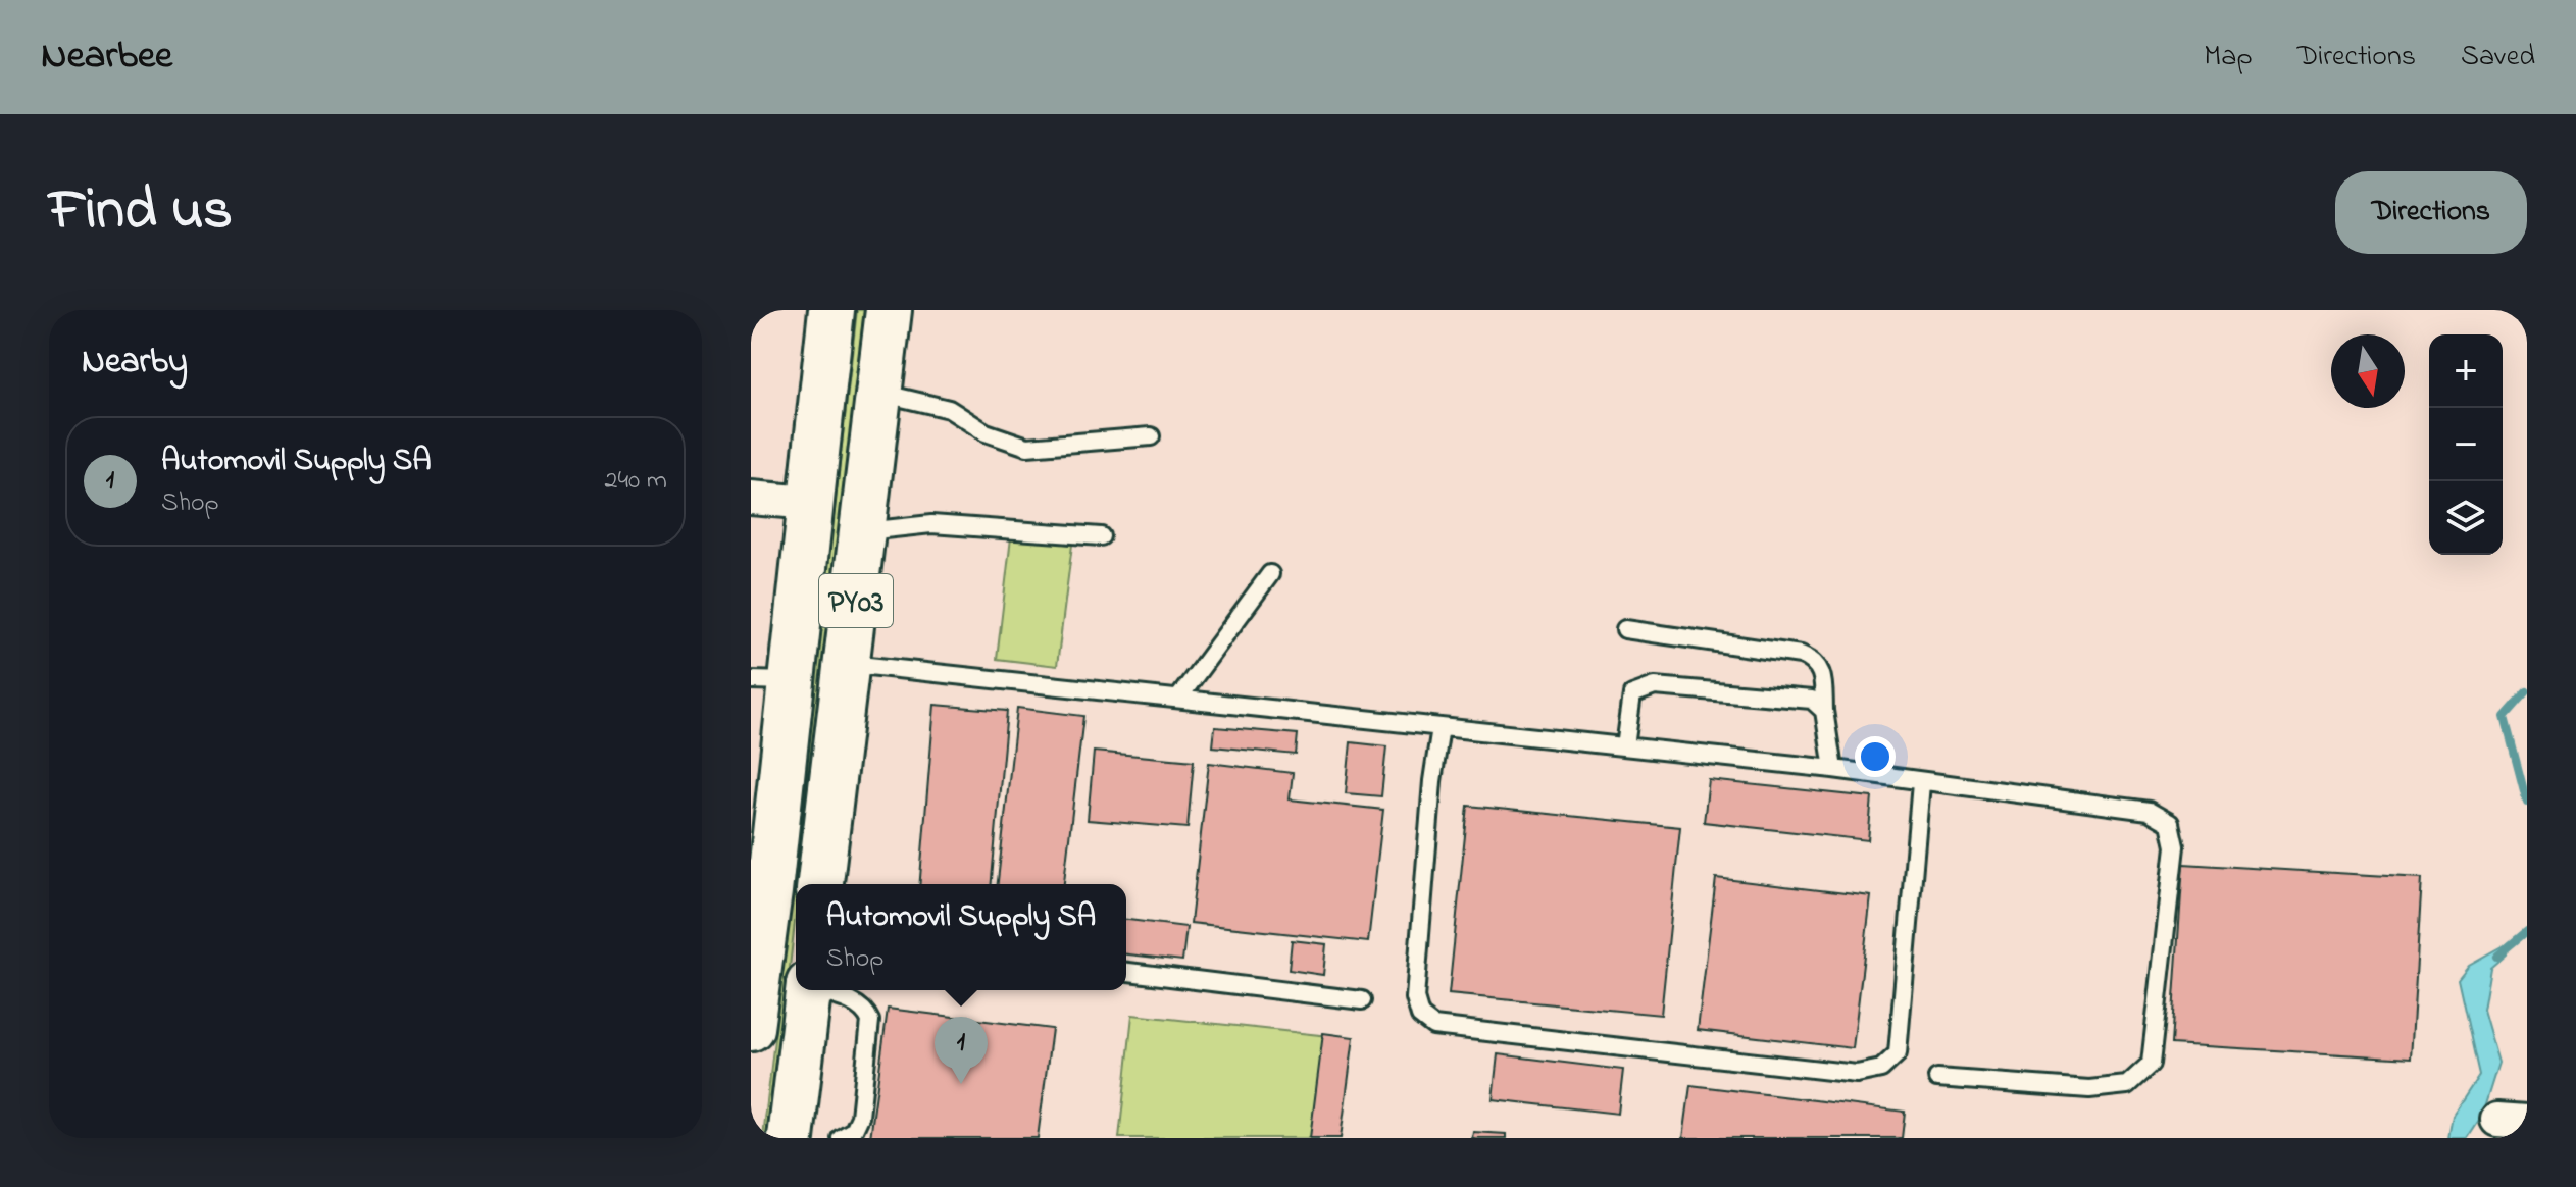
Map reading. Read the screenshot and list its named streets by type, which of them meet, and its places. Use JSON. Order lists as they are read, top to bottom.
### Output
{
  "streets": {
    "highway": ["PY03"]
  },
  "north": "bottom",
  "page": {
    "header": "Nearbee",
    "nav": ["Map", "Directions", "Saved"],
    "title": "Find us",
    "buttons": "Directions",
    "heading": "Nearby",
    "map_buttons": ["+", "−"],
    "list": [
      {
        "mark": "1",
        "name": "Automovil Supply SA",
        "note": "Shop",
        "value": "240 m"
      }
    ],
    "popup": ["Automovil Supply SA", "Shop"],
    "pins": "1"
  }
}
